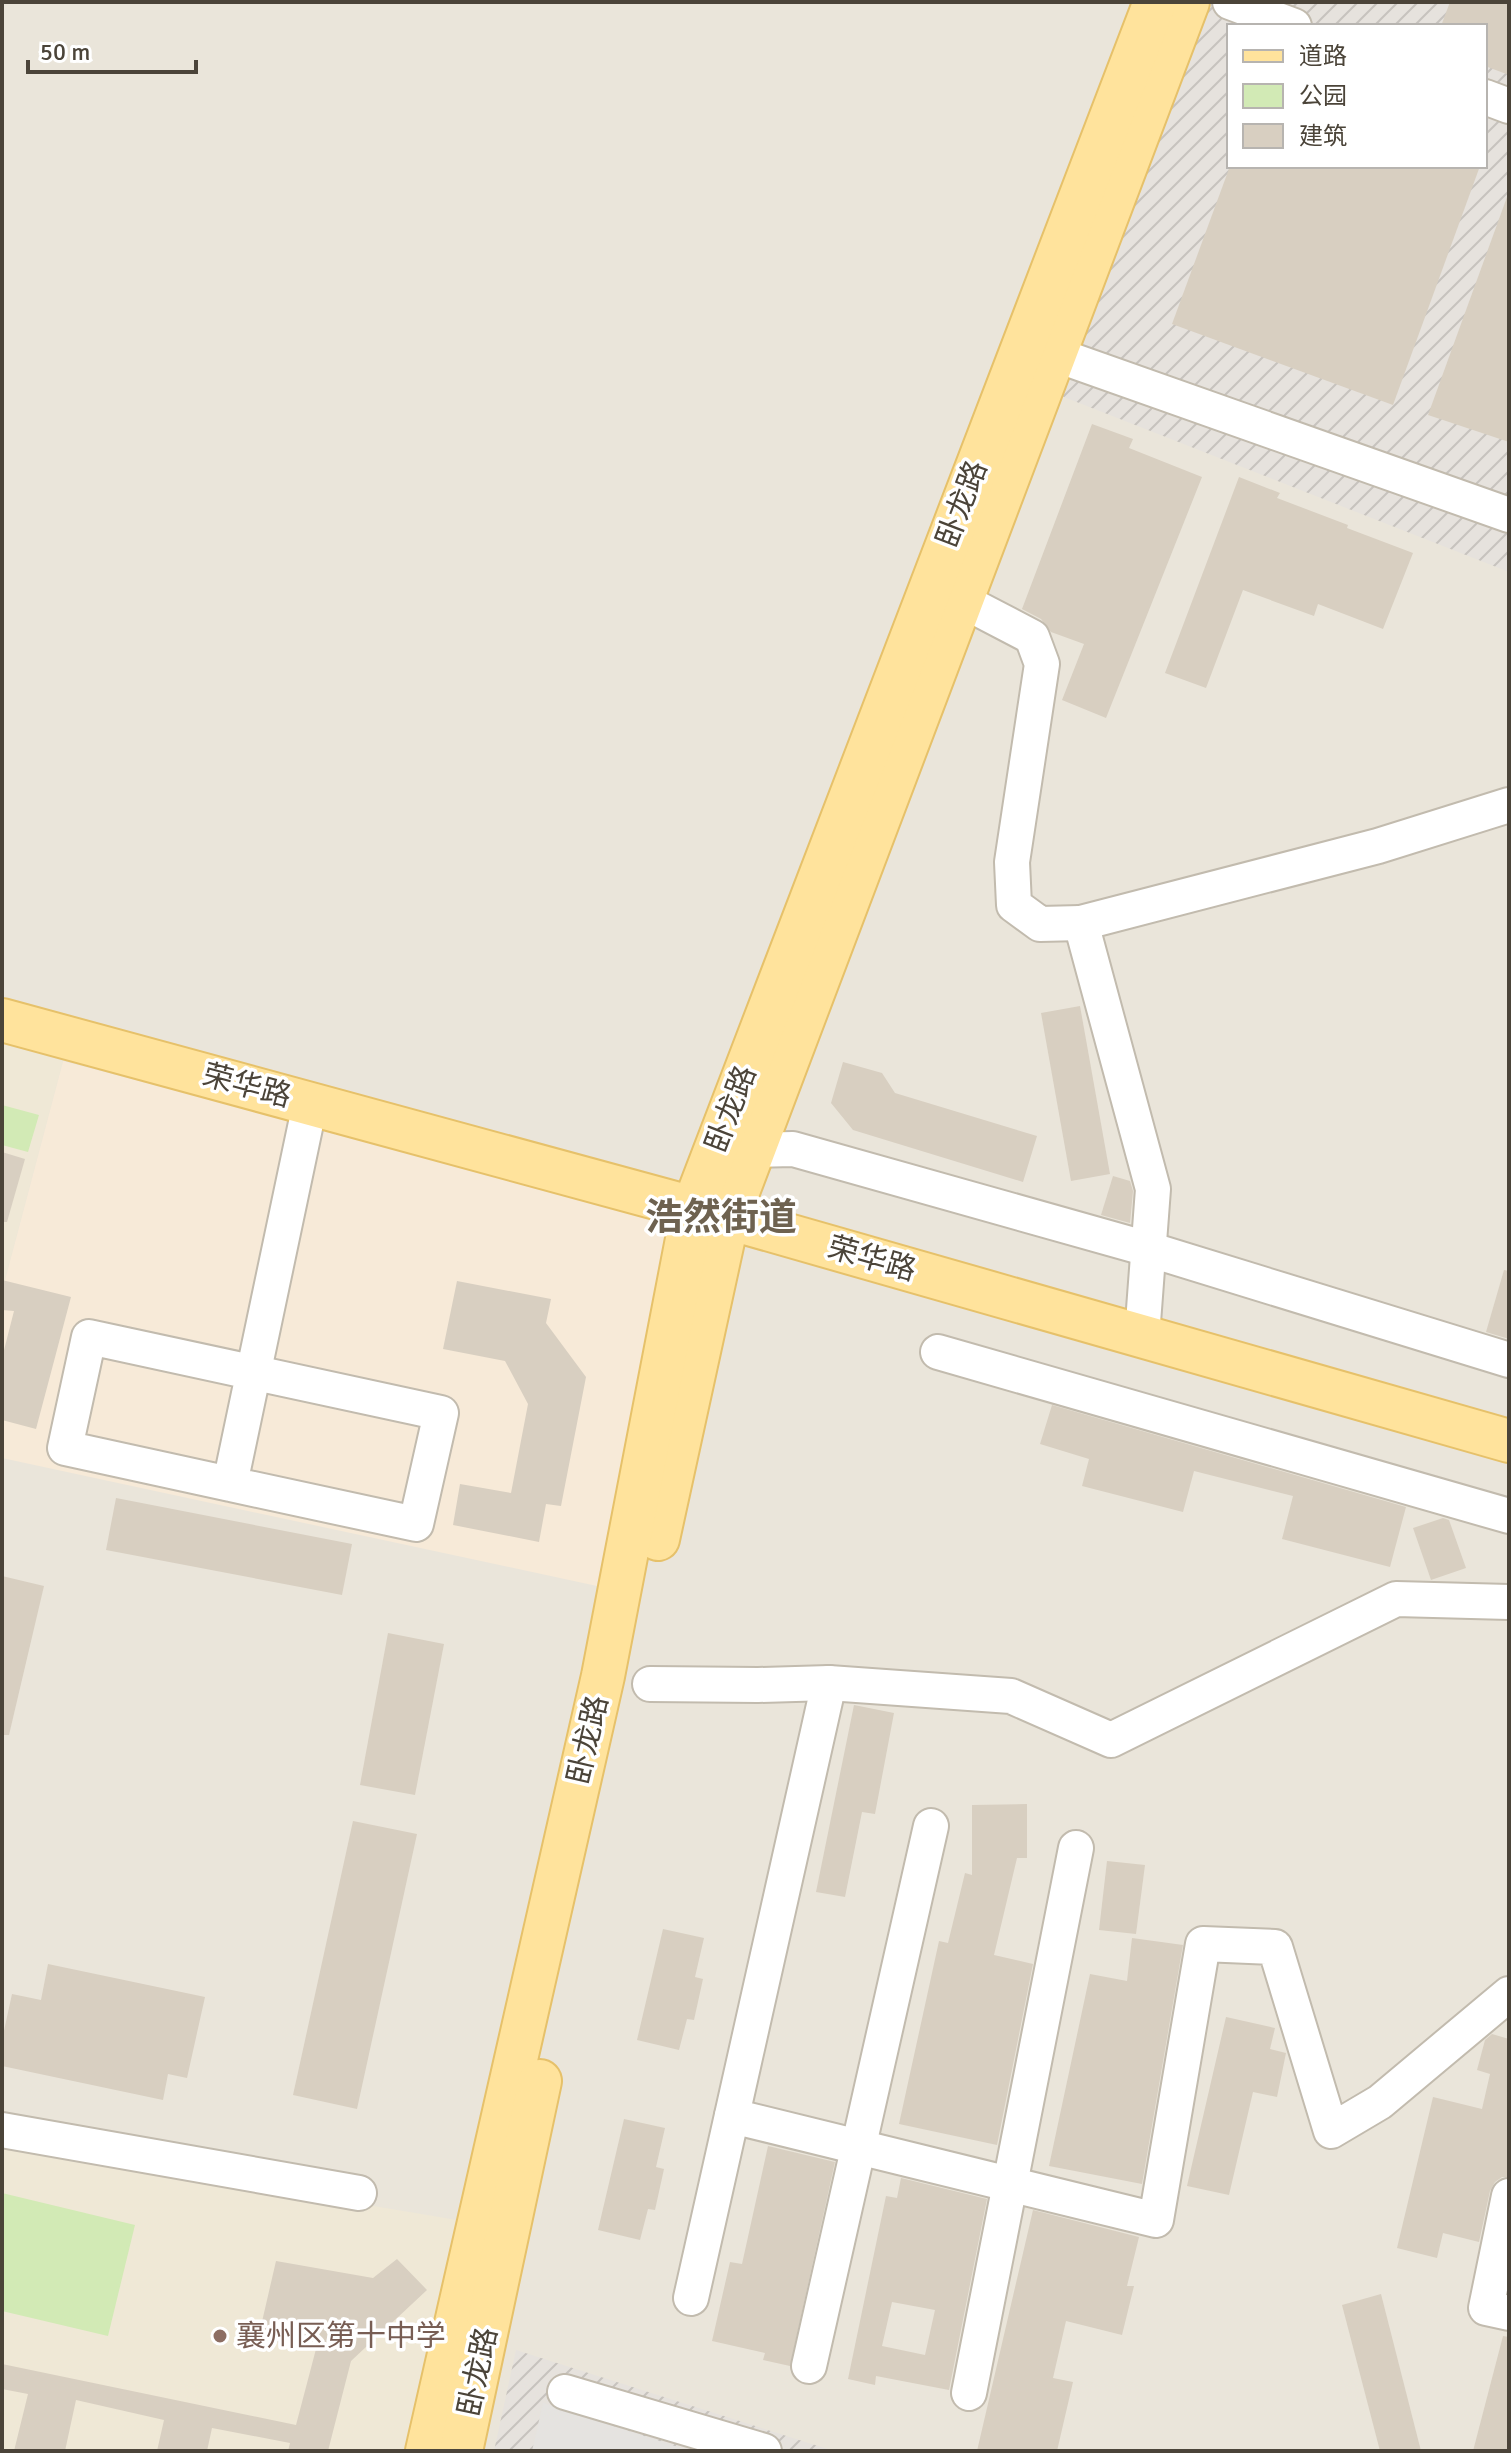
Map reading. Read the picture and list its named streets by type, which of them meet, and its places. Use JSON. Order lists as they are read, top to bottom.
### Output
{
  "streets": {
    "main road": ["卧龙路", "荣华路"]
  },
  "crossings": [
    ["卧龙路", "荣华路"]
  ],
  "districts": ["浩然街道"],
  "places": ["襄州区第十中学"],
  "legend": ["道路", "公园", "建筑"],
  "scale_bar": "50 m"
}
